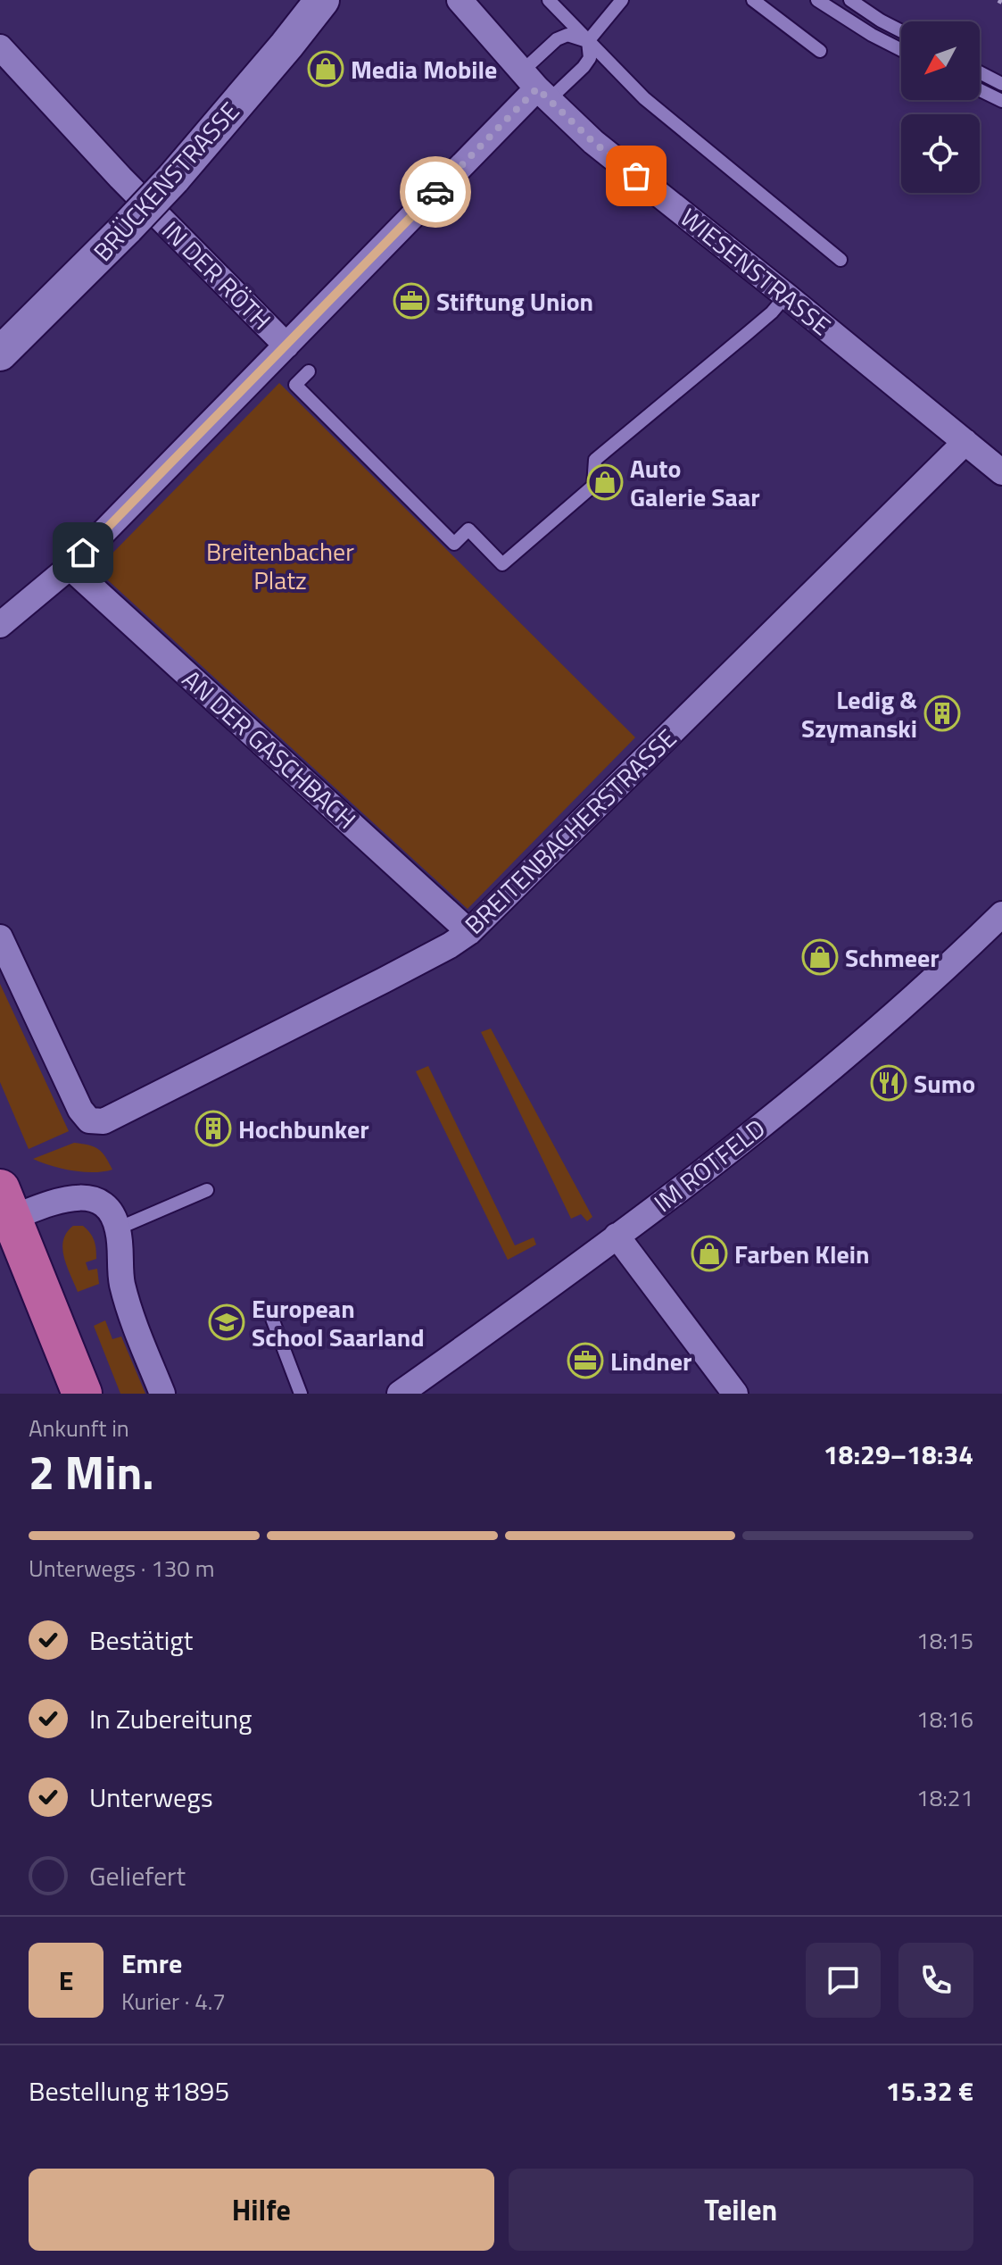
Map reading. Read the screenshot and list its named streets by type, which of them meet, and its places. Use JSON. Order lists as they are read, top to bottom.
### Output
{
  "streets": {
    "main road": ["BRÜCKENSTRASSE"],
    "street": [
      "WIESENSTRASSE",
      "IN DER RÖTH",
      "AN DER GASCHBACH",
      "BREITENBACHERSTRASSE",
      "IM ROTFELD"
    ]
  },
  "crossings": [
    ["WIESENSTRASSE", "BREITENBACHERSTRASSE"],
    ["AN DER GASCHBACH", "BREITENBACHERSTRASSE"]
  ],
  "parks": ["Breitenbacher Platz"],
  "places": {
    "shop": [
      "Media Mobile",
      "Auto Galerie Saar",
      "Schmeer",
      "Farben Klein"
    ],
    "office": ["Stiftung Union", "Lindner"],
    "building": ["Ledig & Szymanski", "Hochbunker"],
    "restaurant": ["Sumo"],
    "school or university": ["European School Saarland"]
  },
  "north": "bottom left",
  "page": {
    "heading": ["2 Min.", "Ankunft in", "18:29–18:34"],
    "panel": [
      "Emre",
      "Kurier · 4.7",
      "Bestellung #1895",
      "15.32 €"
    ],
    "bar": "Unterwegs · 130 m",
    "list": [
      ["Bestätigt", "18:15"],
      ["In Zubereitung", "18:16"],
      ["Unterwegs", "18:21"],
      "Geliefert"
    ],
    "round": "E",
    "buttons": ["Hilfe", "Teilen"]
  }
}
